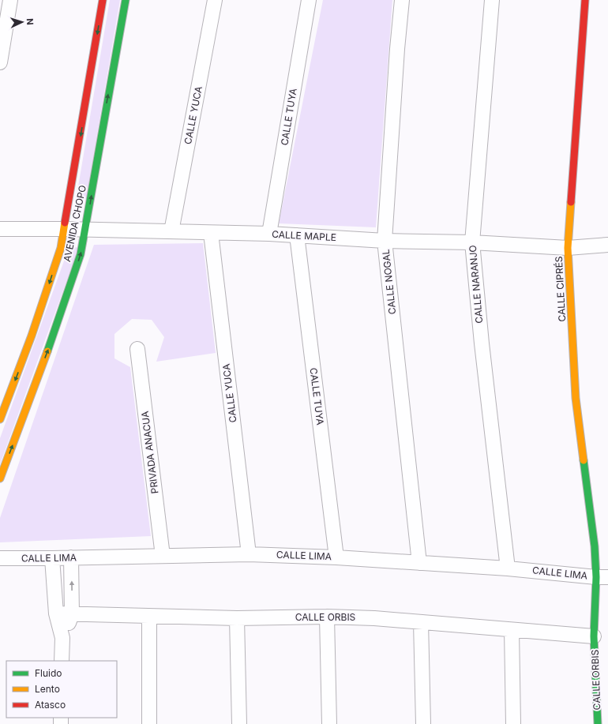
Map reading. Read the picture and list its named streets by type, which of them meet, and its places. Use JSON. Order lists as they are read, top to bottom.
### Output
{
  "streets": {
    "street": [
      "CALLE YUCA",
      "CALLE TUYA",
      "AVENIDA CHOPO",
      "CALLE MAPLE",
      "CALLE NOGAL",
      "CALLE NARANJO",
      "CALLE CIPRÉS",
      "PRIVADA ANACUA",
      "CALLE LIMA",
      "CALLE ORBIS"
    ]
  },
  "crossings": [
    ["CALLE YUCA", "CALLE MAPLE"],
    ["CALLE YUCA", "CALLE LIMA"],
    ["CALLE TUYA", "CALLE MAPLE"],
    ["CALLE TUYA", "CALLE LIMA"],
    ["AVENIDA CHOPO", "CALLE MAPLE"],
    ["CALLE MAPLE", "CALLE NOGAL"],
    ["CALLE MAPLE", "CALLE NARANJO"],
    ["CALLE MAPLE", "CALLE CIPRÉS"],
    ["CALLE NOGAL", "CALLE LIMA"],
    ["CALLE NARANJO", "CALLE LIMA"],
    ["CALLE CIPRÉS", "CALLE LIMA"],
    ["CALLE CIPRÉS", "CALLE ORBIS"],
    ["PRIVADA ANACUA", "CALLE LIMA"],
    ["CALLE LIMA", "CALLE ORBIS"]
  ],
  "legend": ["Fluido", "Lento", "Atasco"],
  "north": "right"
}
